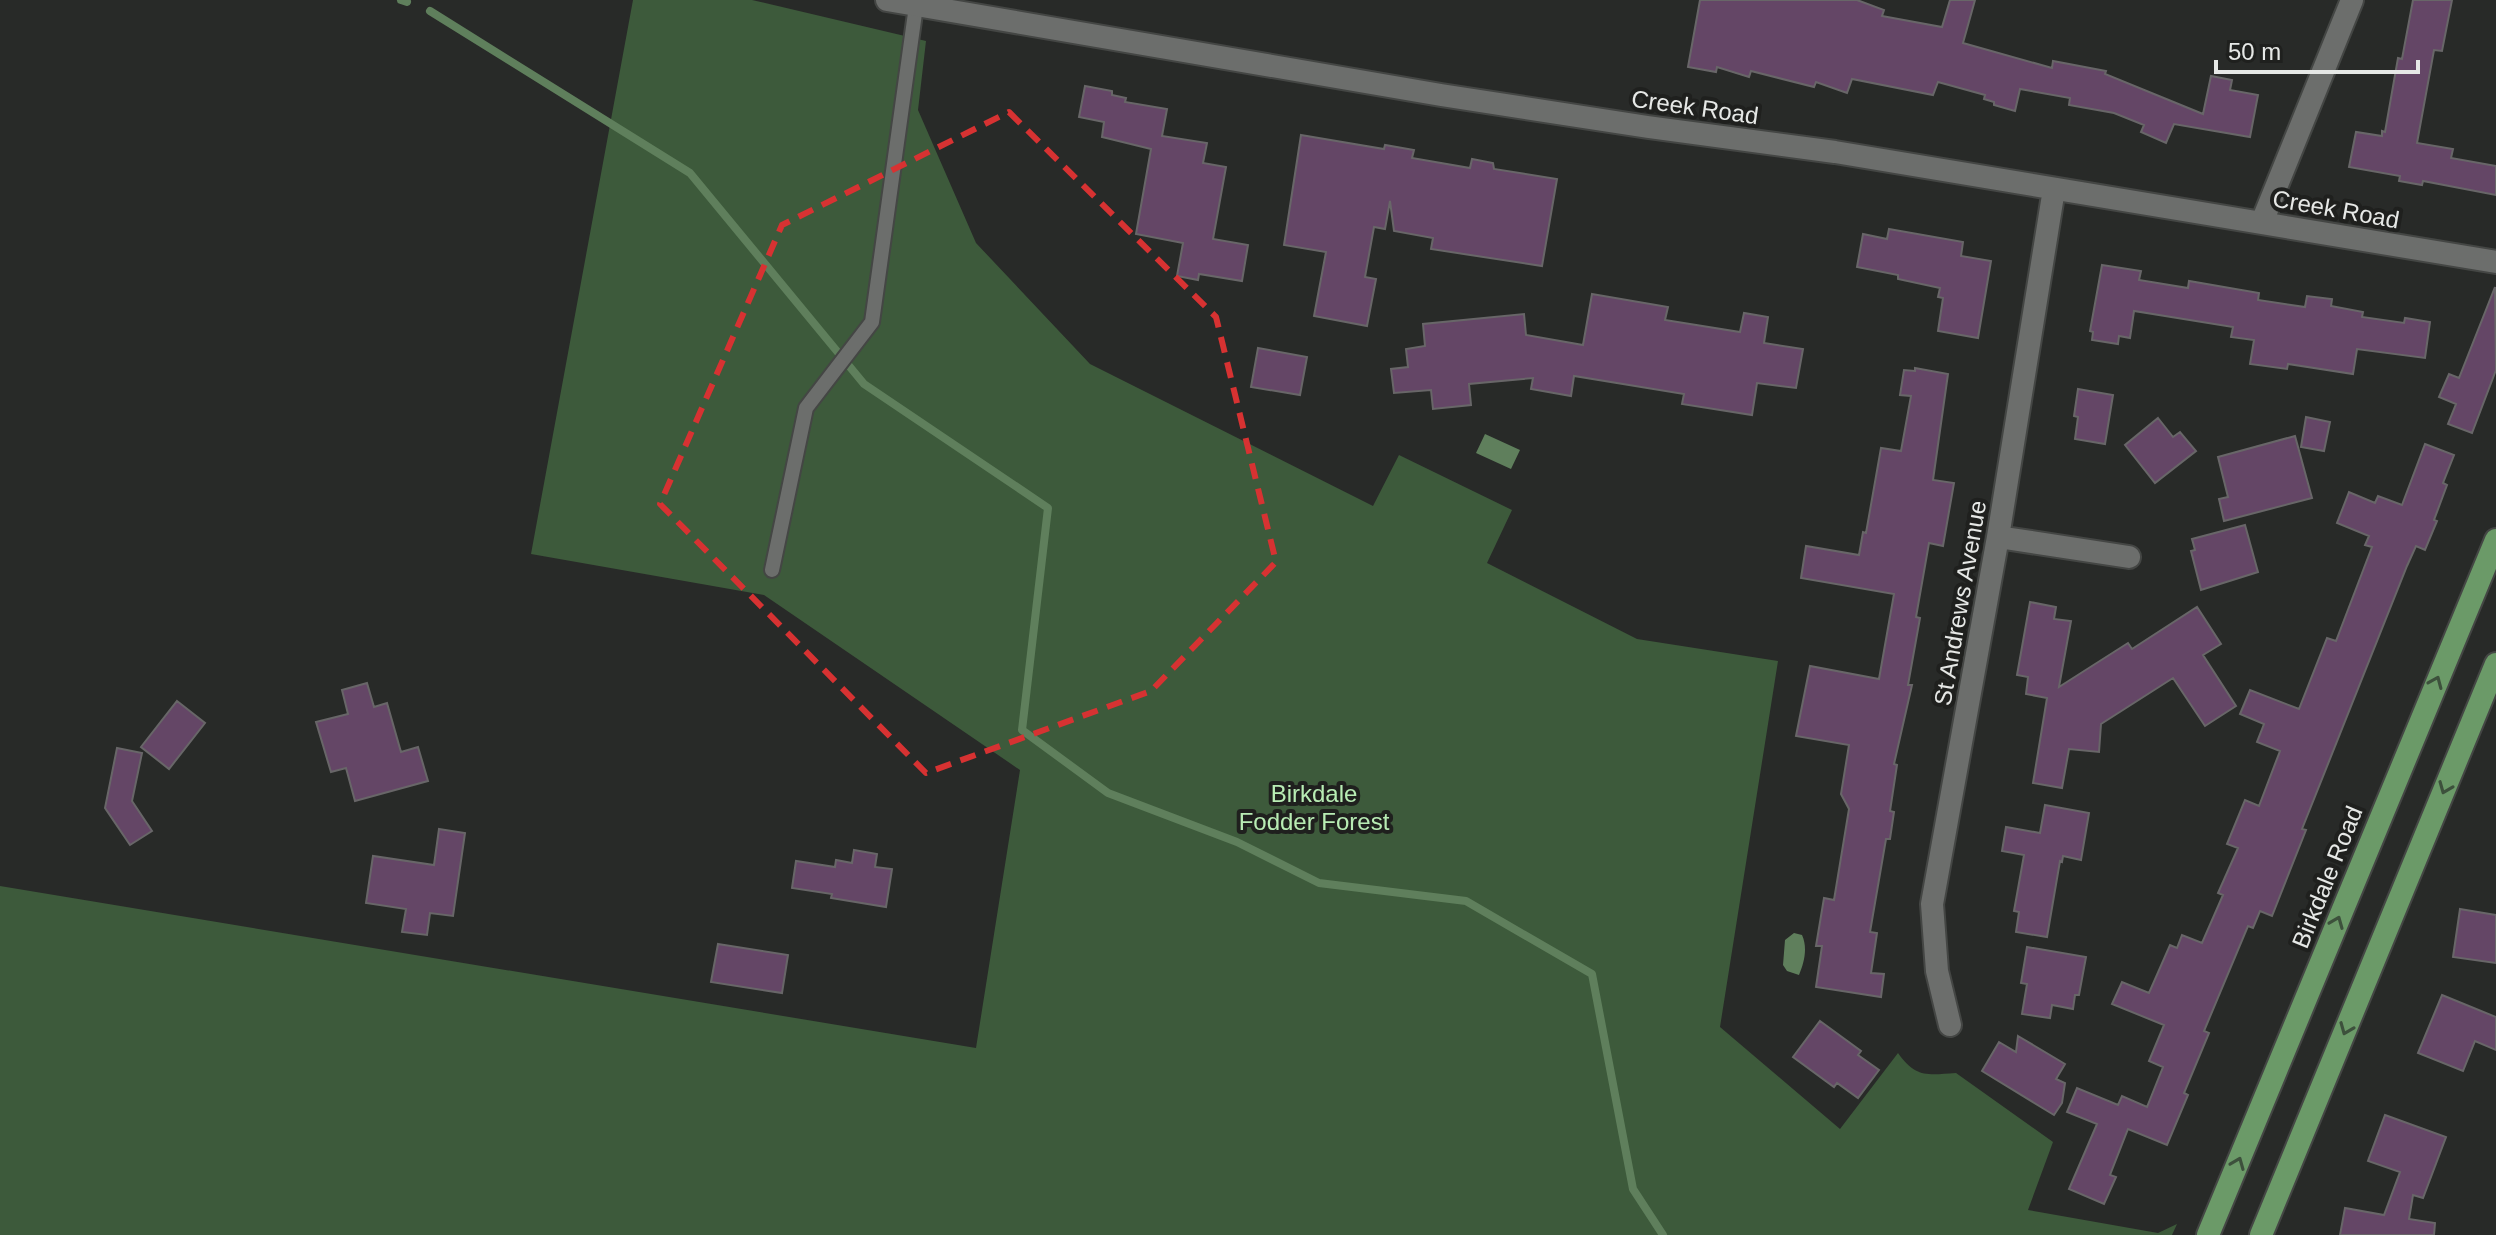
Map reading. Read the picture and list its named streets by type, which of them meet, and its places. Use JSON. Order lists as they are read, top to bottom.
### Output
{
  "streets": {
    "main road": ["Birkdale Road"],
    "street": ["Creek Road", "St Andrews Avenue"]
  },
  "crossings": [
    ["Creek Road", "St Andrews Avenue"]
  ],
  "parks": ["Birkdale Fodder Forest"],
  "scale_bar": "50 m"
}
